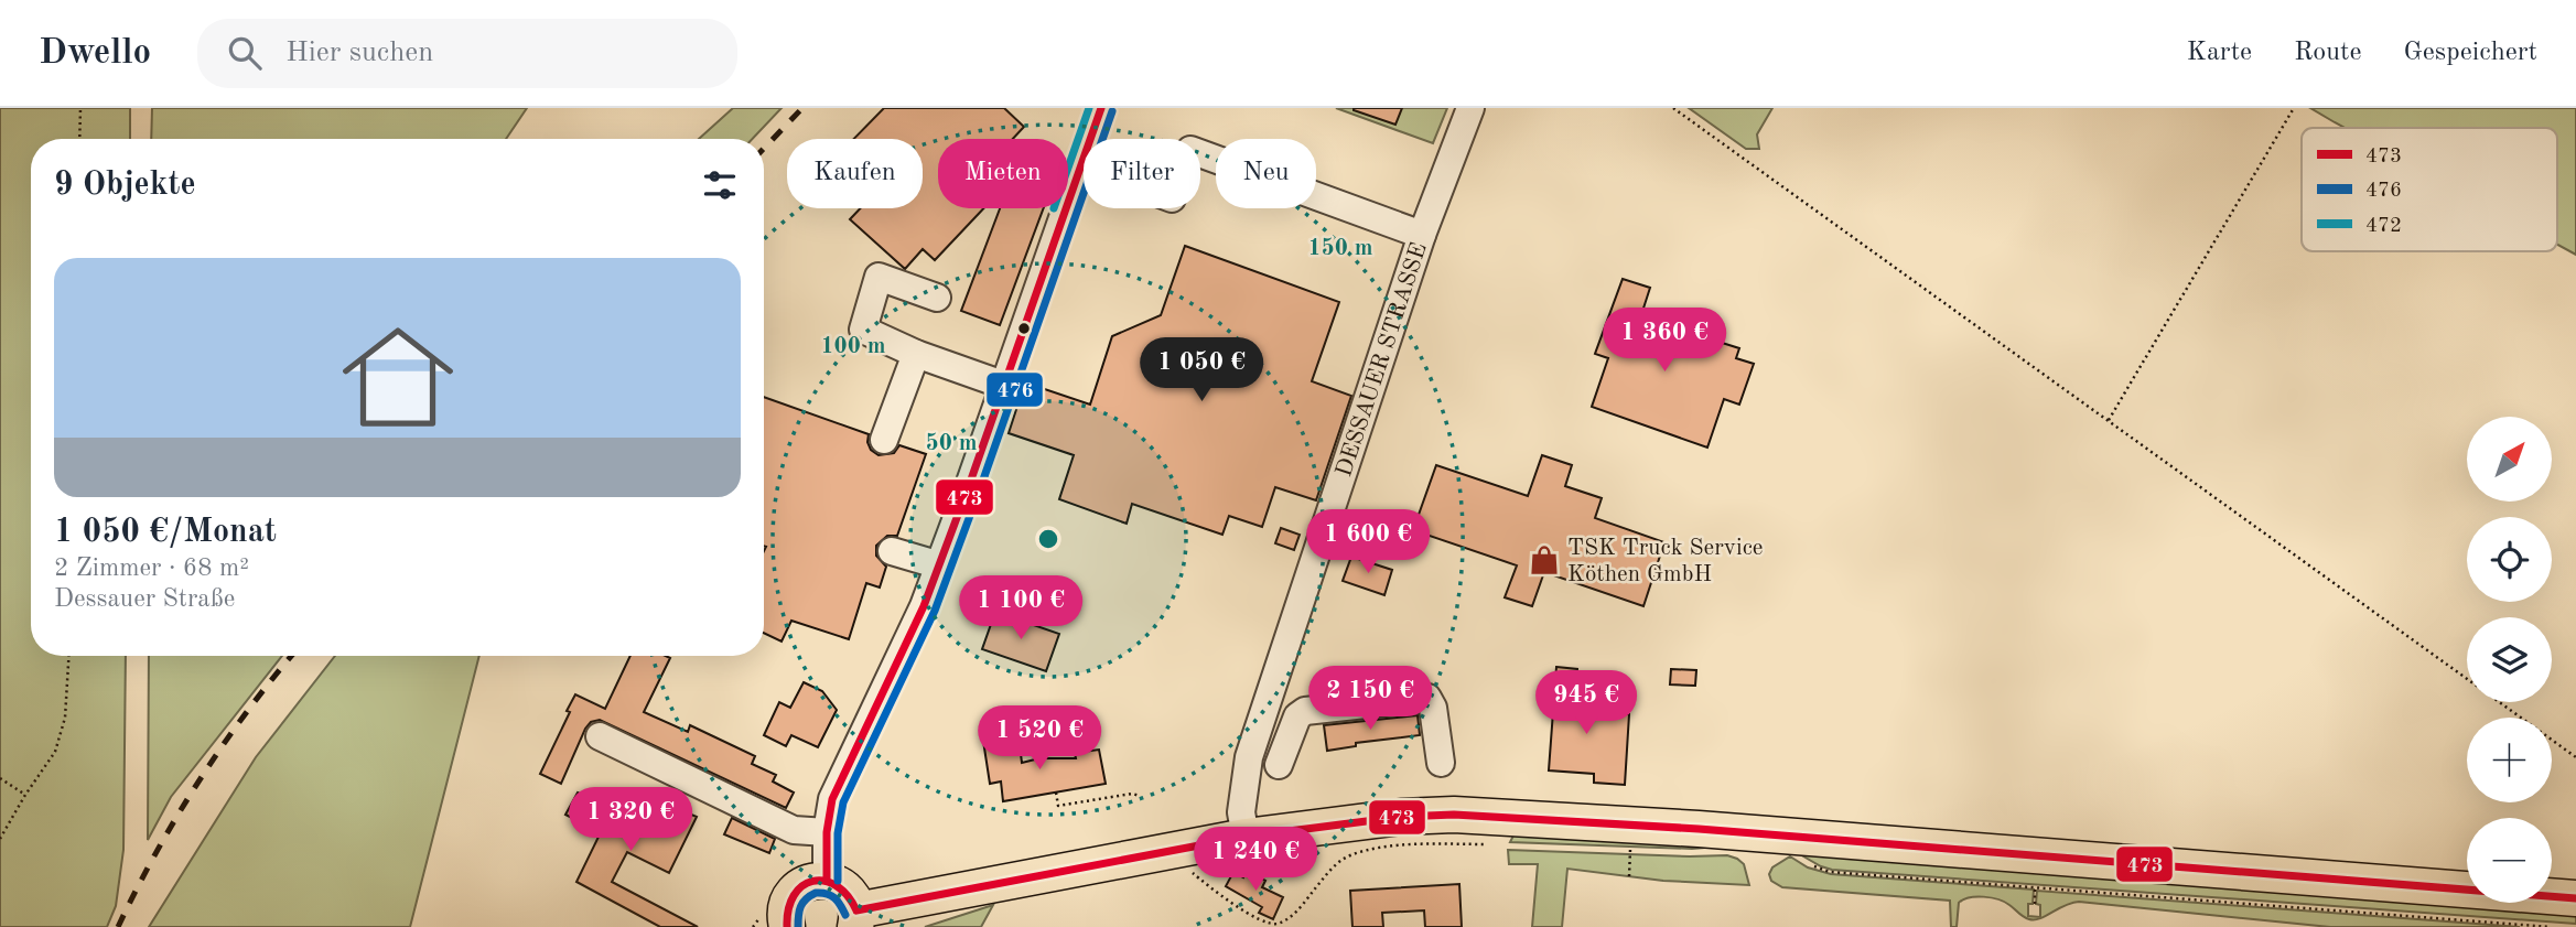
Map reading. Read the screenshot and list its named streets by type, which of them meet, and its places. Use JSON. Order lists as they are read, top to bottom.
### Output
{
  "streets": {
    "street": ["DESSAUER STRASSE"]
  },
  "places": {
    "shop": ["TSK Truck Service Köthen GmbH"]
  },
  "lines": ["transit line 473", "transit line 472", "transit line 476"],
  "legend": ["473", "476", "472"],
  "north": "top right",
  "page": {
    "header": "Dwello",
    "search": "Hier suchen",
    "nav": ["Karte", "Route", "Gespeichert"],
    "chip": [
      "Kaufen",
      "Mieten",
      "Filter",
      "Neu"
    ],
    "heading": "9 Objekte",
    "list": [
      {
        "name": "1 050 €/Monat",
        "note": "2 Zimmer · 68 m² · Dessauer Straße"
      }
    ],
    "price": [
      "1 360 €",
      "1 050 €",
      "1 600 €",
      "1 100 €",
      "2 150 €",
      "945 €",
      "1 520 €",
      "1 320 €",
      "1 240 €"
    ],
    "map_buttons": ["+", "−"]
  },
  "rings": ["150 m", "100 m", "50 m"]
}
